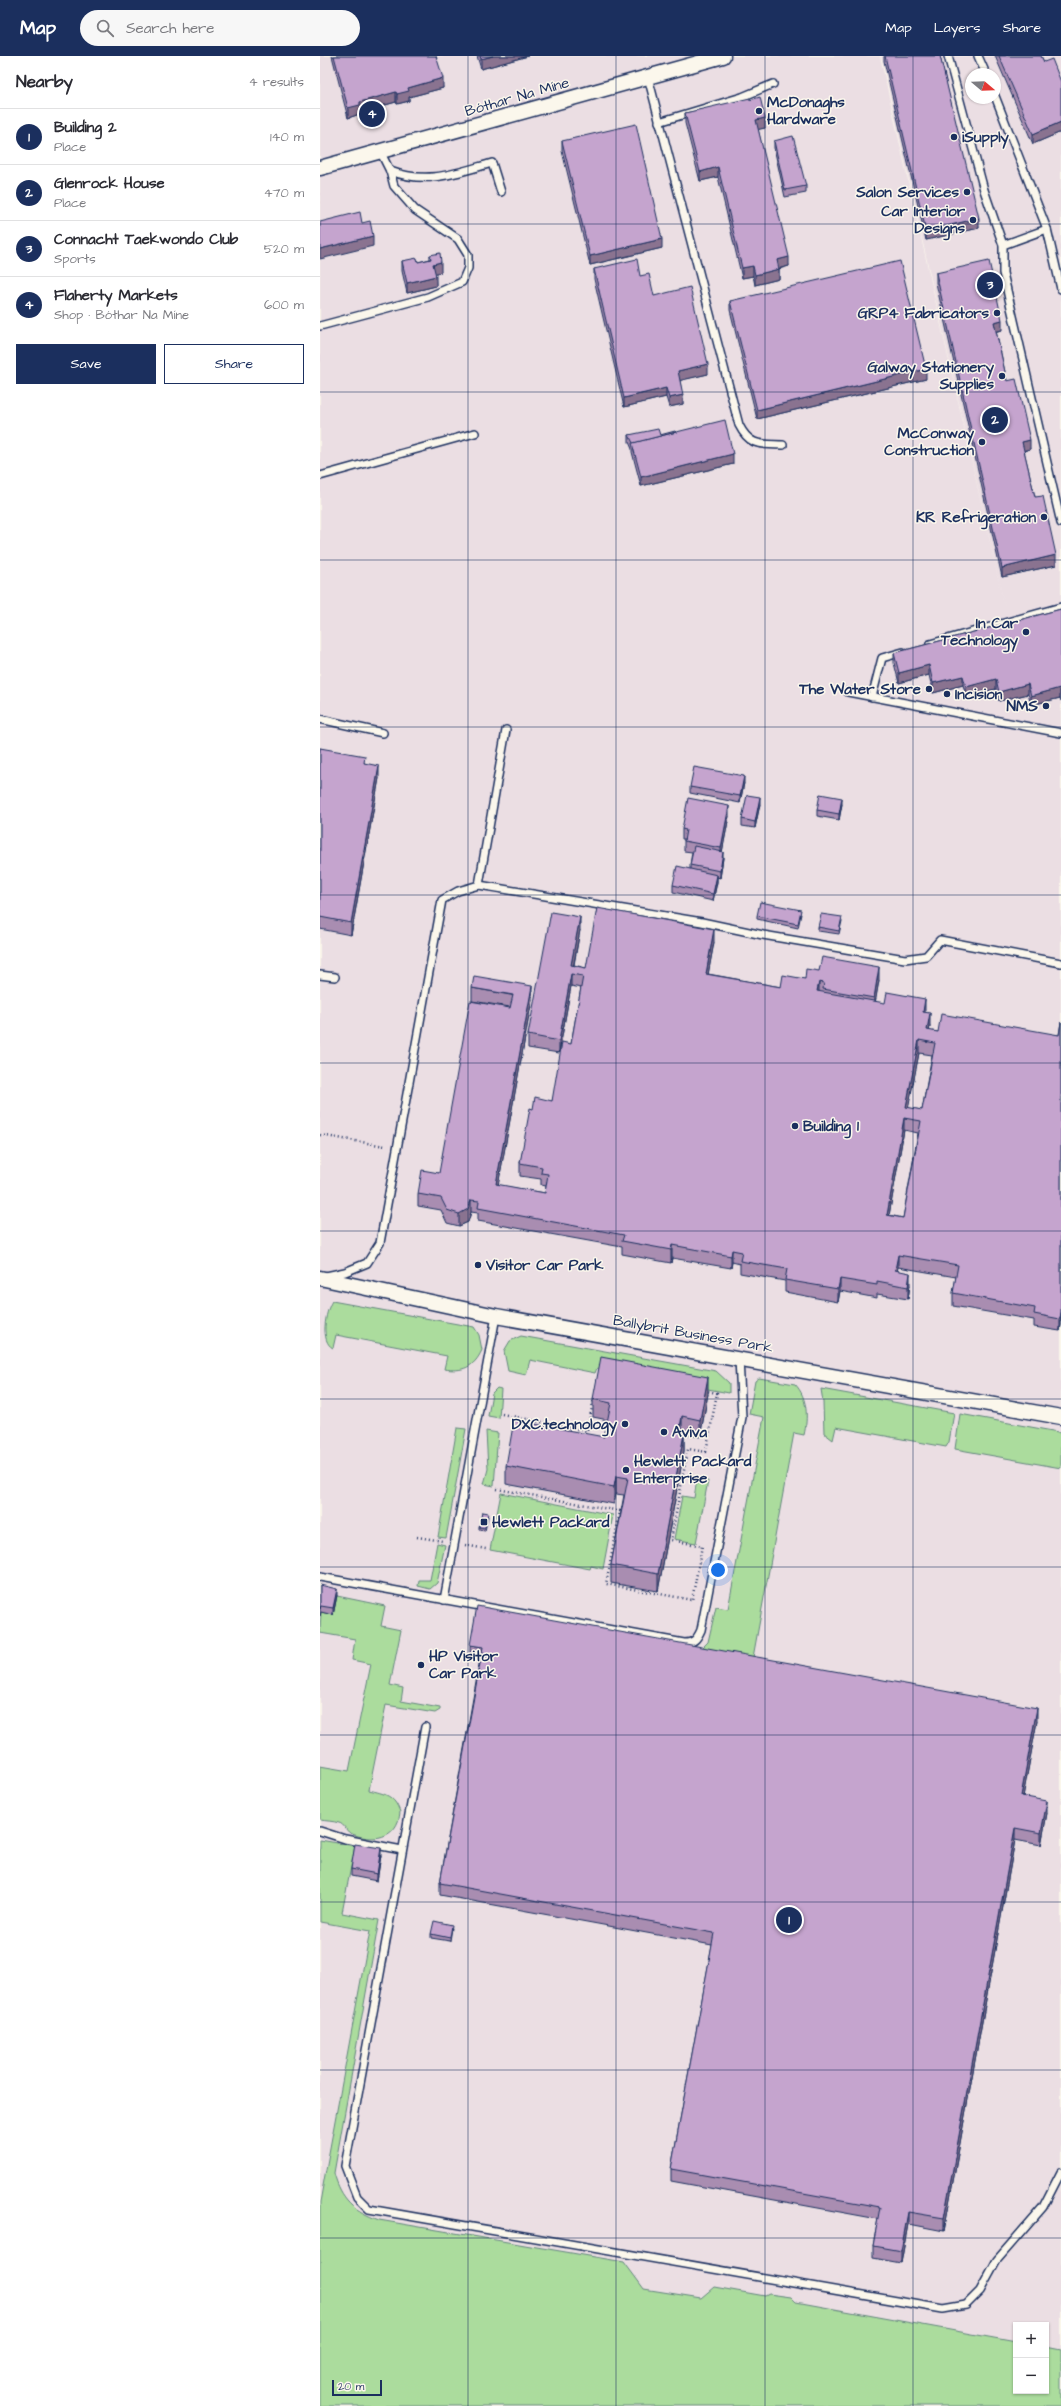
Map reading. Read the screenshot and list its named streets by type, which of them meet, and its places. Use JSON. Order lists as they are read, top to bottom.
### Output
{
  "streets": {
    "street": ["Bóthar Na Míne", "Ballybrit Business Park"]
  },
  "places": {
    "other": [
      "McDonaghs Hardware",
      "iSupply",
      "Salon Services",
      "Car Interior Designs",
      "GRP4 Fabricators",
      "Galway Stationery Supplies",
      "McConway Construction",
      "KR Refrigeration",
      "In Car Technology",
      "The Water Store",
      "Incision",
      "NMS",
      "Building 1",
      "Visitor Car Park",
      "DXC.technology",
      "Aviva",
      "Hewlett Packard Enterprise",
      "HP Visitor Car Park"
    ],
    "transit": ["Hewlett Packard"]
  },
  "scale_bar": "20 m",
  "north": "right",
  "page": {
    "header": "Map",
    "search": "Search here",
    "nav": ["Map", "Layers", "Share"],
    "heading": ["Nearby", "4 results"],
    "pins": [
      "4",
      "3",
      "2",
      "1"
    ],
    "list": [
      {
        "mark": "1",
        "name": "Building 2",
        "note": "Place",
        "value": "140 m"
      },
      {
        "mark": "2",
        "name": "Glenrock House",
        "note": "Place",
        "value": "470 m"
      },
      {
        "mark": "3",
        "name": "Connacht Taekwondo Club",
        "note": "Sports",
        "value": "520 m"
      },
      {
        "mark": "4",
        "name": "Flaherty Markets",
        "note": "Shop · Bóthar Na Míne",
        "value": "600 m"
      }
    ],
    "buttons": ["Save", "Share"],
    "map_buttons": ["+", "−"],
    "scale": "20 m"
  }
}
